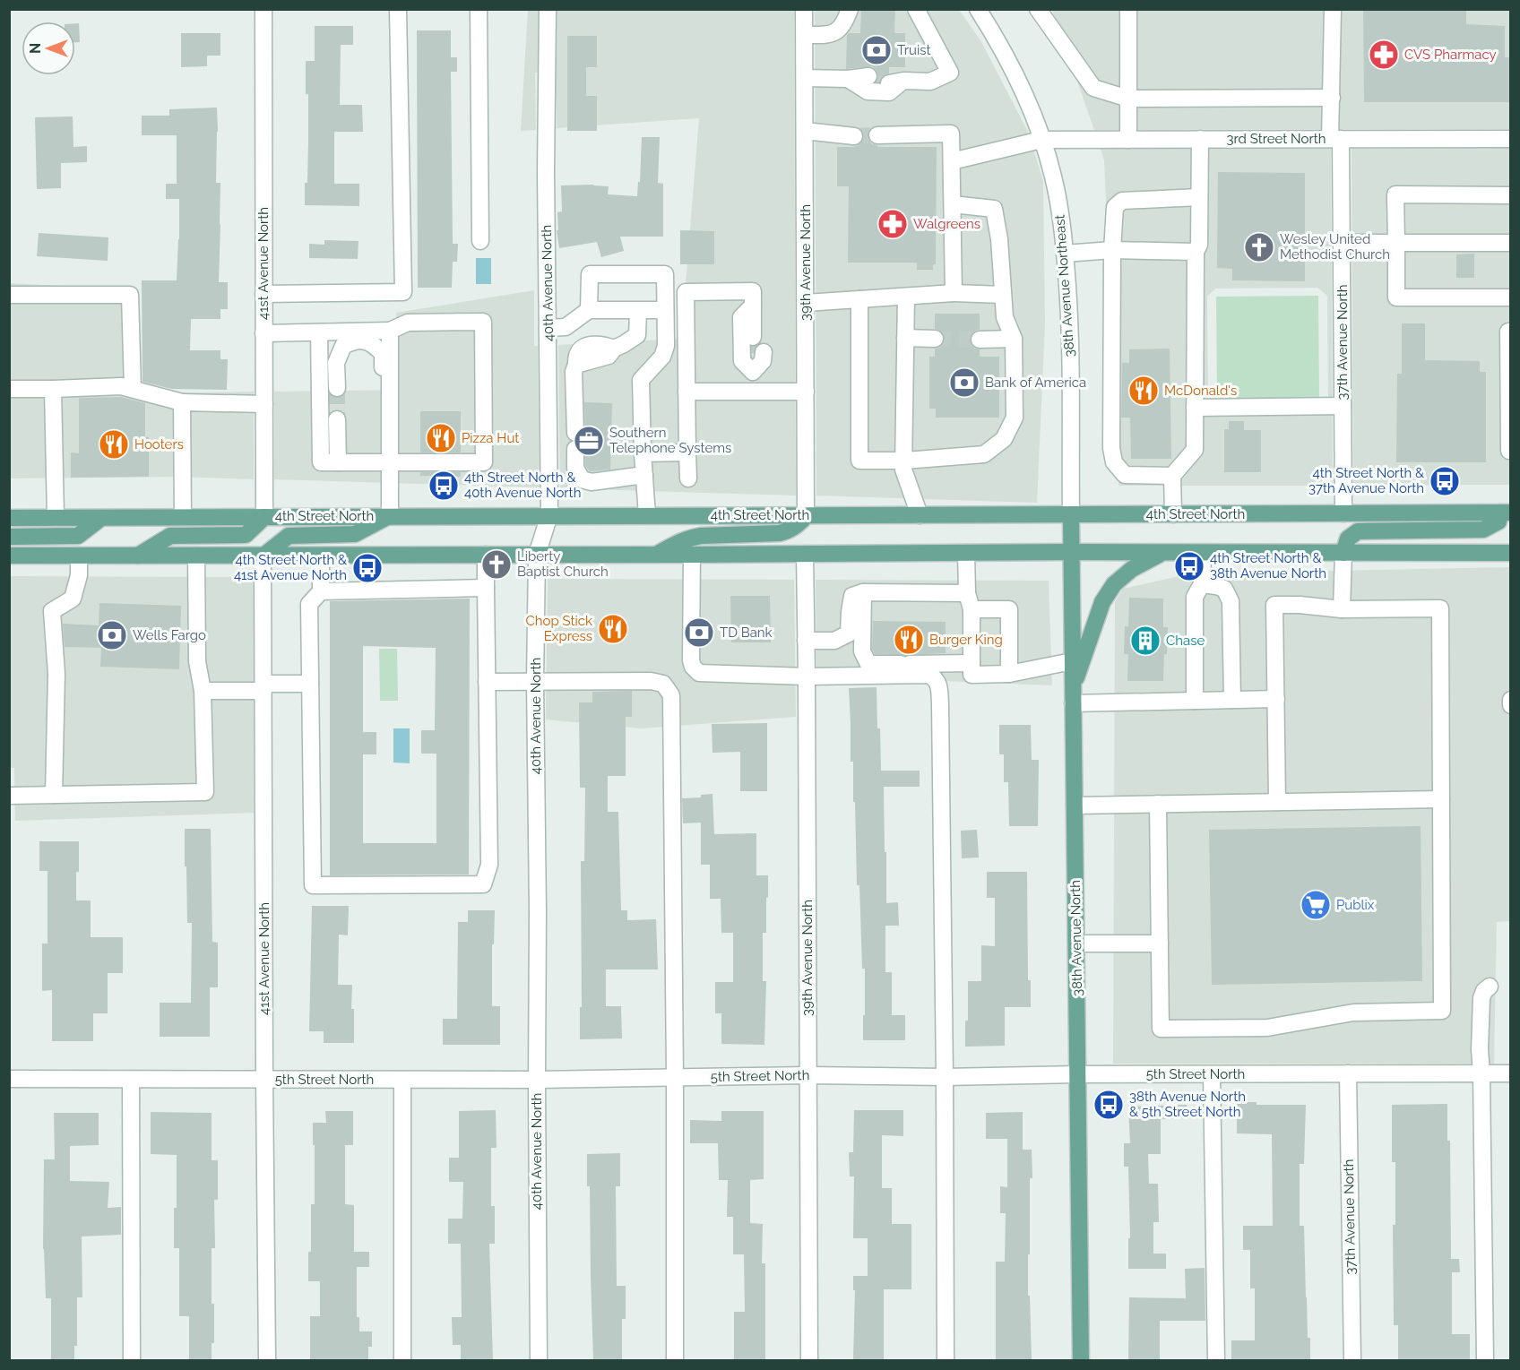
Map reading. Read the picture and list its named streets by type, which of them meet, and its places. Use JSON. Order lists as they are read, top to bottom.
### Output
{
  "streets": {
    "main road": ["4th Street North", "38th Avenue North"],
    "street": [
      "3rd Street North",
      "39th Avenue North",
      "41st Avenue North",
      "40th Avenue North",
      "38th Avenue Northeast",
      "37th Avenue North",
      "5th Street North"
    ]
  },
  "crossings": [
    ["3rd Street North", "38th Avenue Northeast"],
    ["3rd Street North", "37th Avenue North"],
    ["39th Avenue North", "4th Street North"],
    ["39th Avenue North", "5th Street North"],
    ["41st Avenue North", "4th Street North"],
    ["41st Avenue North", "5th Street North"],
    ["40th Avenue North", "4th Street North"],
    ["40th Avenue North", "5th Street North"],
    ["38th Avenue Northeast", "4th Street North"],
    ["38th Avenue Northeast", "38th Avenue North"],
    ["37th Avenue North", "4th Street North"],
    ["37th Avenue North", "5th Street North"],
    ["4th Street North", "38th Avenue North"],
    ["38th Avenue North", "5th Street North"]
  ],
  "places": {
    "bank": [
      "Truist",
      "Bank of America",
      "TD Bank",
      "Wells Fargo"
    ],
    "pharmacy": ["CVS Pharmacy", "Walgreens"],
    "church": ["Wesley United Methodist Church", "Liberty Baptist Church"],
    "restaurant": [
      "McDonald's",
      "Pizza Hut",
      "Hooters",
      "Chop Stick Express",
      "Burger King"
    ],
    "office": ["Southern Telephone Systems"],
    "bus stop": [
      "4th Street North & 37th Avenue North",
      "4th Street North & 40th Avenue North",
      "4th Street North & 38th Avenue North",
      "4th Street North & 41st Avenue North",
      "38th Avenue North & 5th Street North"
    ],
    "building": ["Chase"],
    "supermarket": ["Publix"]
  },
  "north": "left"
}
